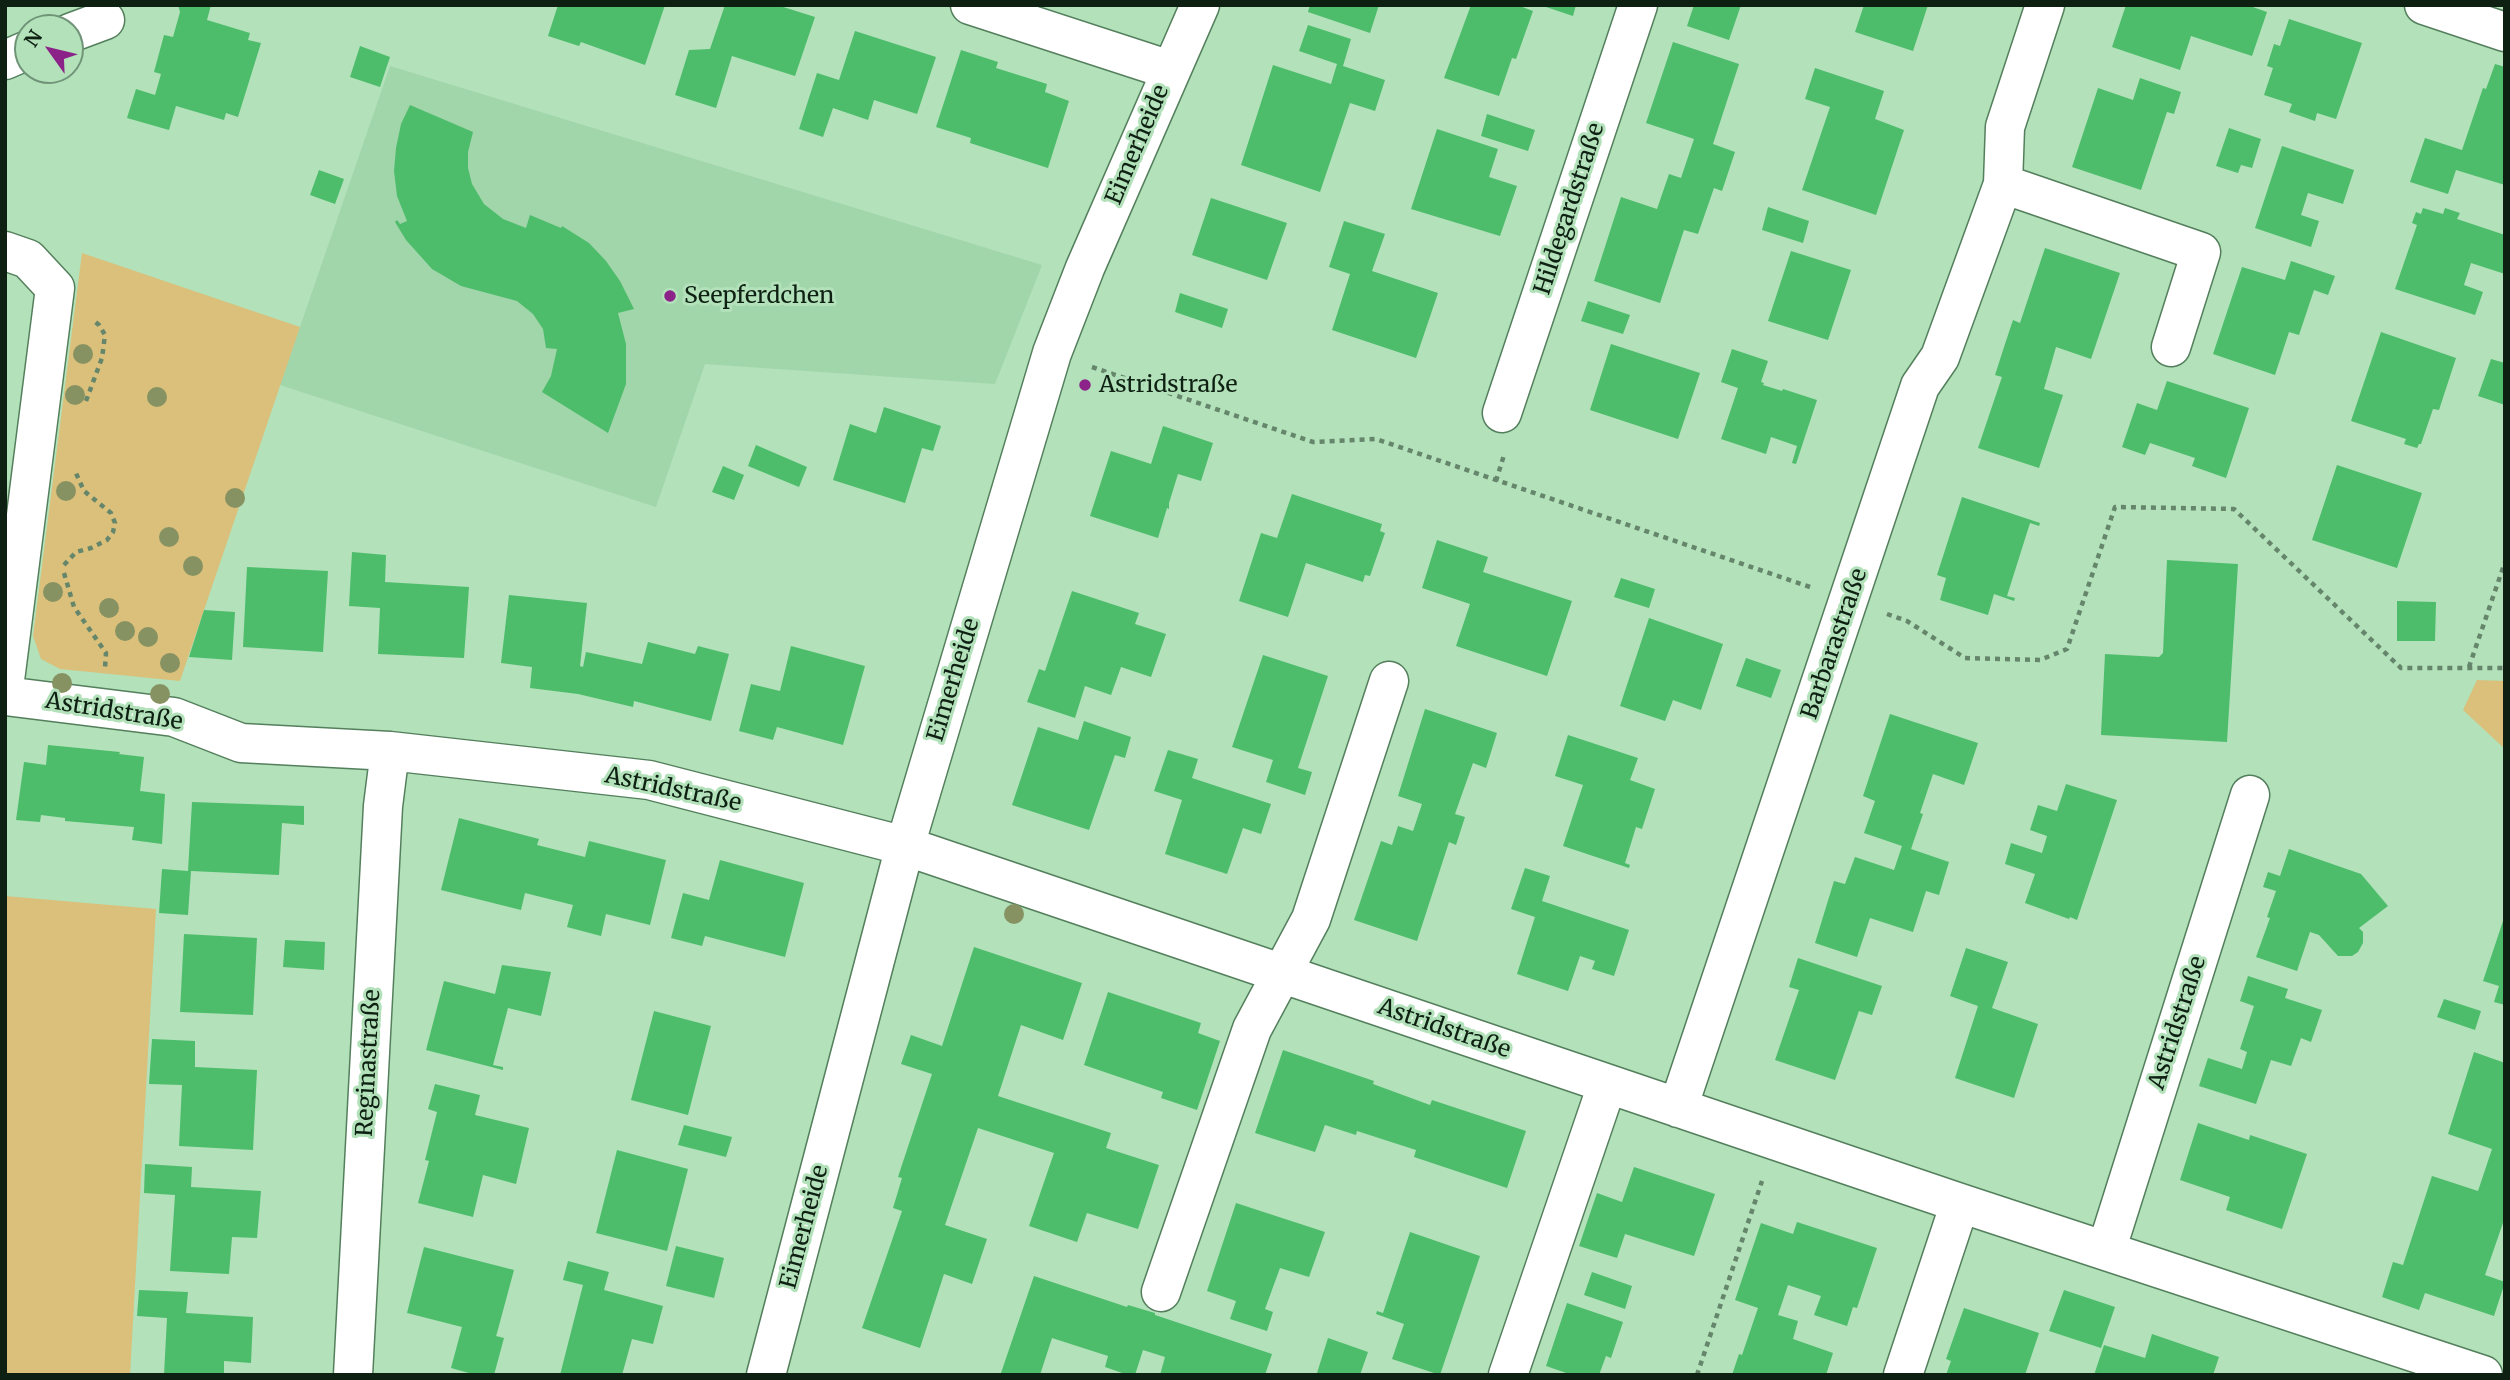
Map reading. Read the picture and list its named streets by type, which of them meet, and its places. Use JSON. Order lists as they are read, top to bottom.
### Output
{
  "streets": {
    "street": [
      "Eimerheide",
      "Hildegardstraße",
      "Barbarastraße",
      "Astridstraße",
      "Reginastraße"
    ]
  },
  "crossings": [
    ["Eimerheide", "Astridstraße"],
    ["Barbarastraße", "Astridstraße"],
    ["Astridstraße", "Reginastraße"]
  ],
  "places": ["Seepferdchen", "Astridstraße"],
  "north": "top left"
}
